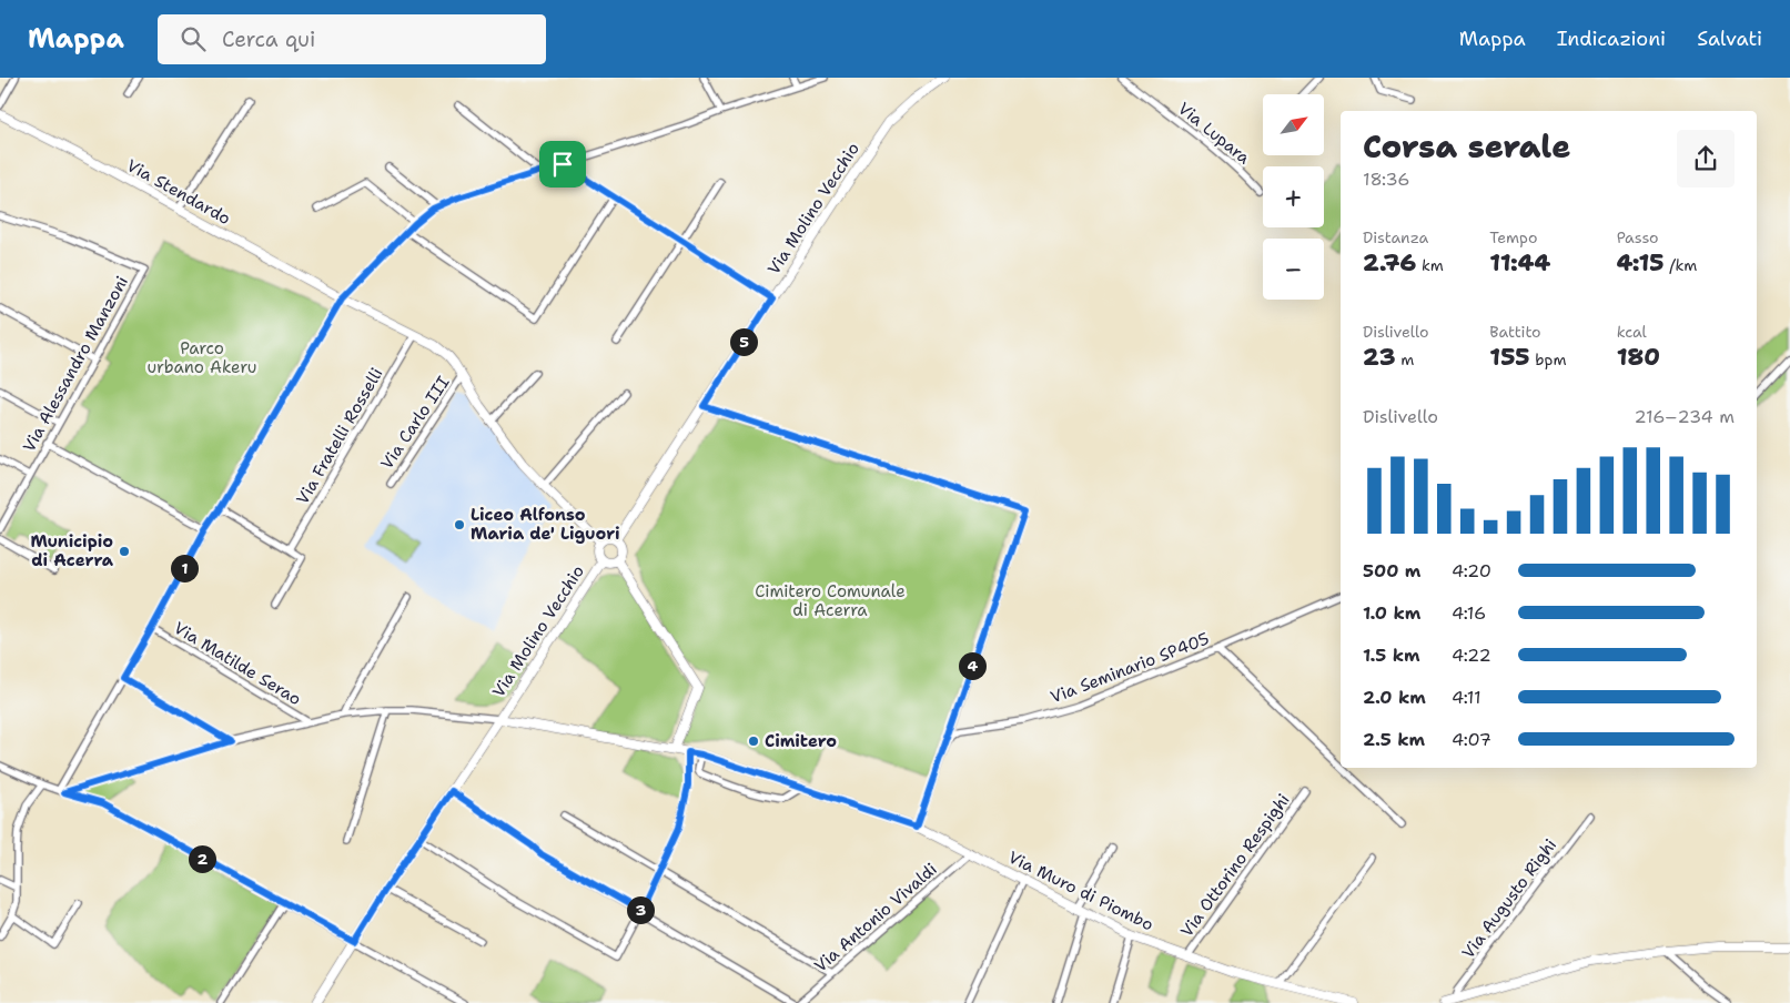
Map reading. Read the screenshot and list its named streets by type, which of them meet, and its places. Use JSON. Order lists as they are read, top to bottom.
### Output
{
  "streets": {
    "street": [
      "Via Lupara",
      "Via Stendardo",
      "Via Molino Vecchio",
      "Via Alessandro Manzoni",
      "Via Carlo III",
      "Via Fratelli Rosselli",
      "Via Matilde Serao",
      "Via Seminario SP405",
      "Via Ottorino Respighi",
      "Via Muro di Piombo",
      "Via Augusto Righi",
      "Via Antonio Vivaldi"
    ]
  },
  "crossings": [
    ["Via Stendardo", "Via Molino Vecchio"],
    ["Via Stendardo", "Via Carlo III"],
    ["Via Stendardo", "Via Fratelli Rosselli"],
    ["Via Molino Vecchio", "Via Muro di Piombo"],
    ["Via Ottorino Respighi", "Via Muro di Piombo"],
    ["Via Muro di Piombo", "Via Antonio Vivaldi"]
  ],
  "parks": ["Parco urbano Akeru", "Cimitero Comunale di Acerra"],
  "places": ["Liceo Alfonso Maria de' Liguori", "Municipio di Acerra", "Cimitero"],
  "north": "top right",
  "page": {
    "header": "Mappa",
    "search": "Cerca qui",
    "nav": ["Mappa", "Indicazioni", "Salvati"],
    "map_buttons": ["+", "−"],
    "heading": ["Corsa serale", "18:36"],
    "stats": [
      ["Distanza", "2.76 km"],
      ["Tempo", "11:44"],
      ["Passo", "4:15 /km"],
      ["Dislivello", "23 m"],
      ["Battito", "155 bpm"],
      ["kcal", "180"]
    ],
    "pins": [
      "5",
      "1",
      "4",
      "2",
      "3"
    ],
    "chart": ["Dislivello", "216–234 m"],
    "list": [
      {
        "name": "500 m",
        "note": "4:20"
      },
      {
        "name": "1.0 km",
        "note": "4:16"
      },
      {
        "name": "1.5 km",
        "note": "4:22"
      },
      {
        "name": "2.0 km",
        "note": "4:11"
      },
      {
        "name": "2.5 km",
        "note": "4:07"
      }
    ]
  }
}
